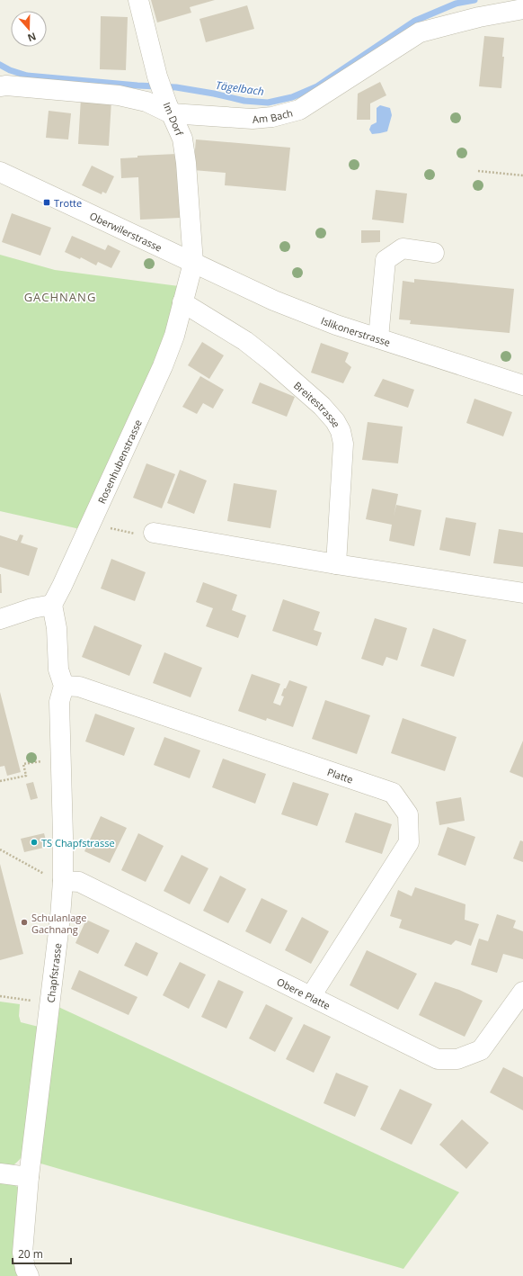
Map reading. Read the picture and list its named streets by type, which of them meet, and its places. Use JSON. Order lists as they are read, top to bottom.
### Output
{
  "streets": {
    "street": [
      "Am Bach",
      "Im Dorf",
      "Oberwilerstrasse",
      "Islikonerstrasse",
      "Breitestrasse",
      "Rosenhubenstrasse",
      "Platte",
      "Chapfstrasse",
      "Obere Platte"
    ]
  },
  "crossings": [
    ["Am Bach", "Im Dorf"],
    ["Im Dorf", "Oberwilerstrasse"],
    ["Im Dorf", "Islikonerstrasse"],
    ["Im Dorf", "Rosenhubenstrasse"],
    ["Oberwilerstrasse", "Islikonerstrasse"],
    ["Oberwilerstrasse", "Rosenhubenstrasse"],
    ["Islikonerstrasse", "Rosenhubenstrasse"],
    ["Breitestrasse", "Rosenhubenstrasse"],
    ["Platte", "Chapfstrasse"],
    ["Platte", "Obere Platte"],
    ["Chapfstrasse", "Obere Platte"]
  ],
  "districts": ["GACHNANG"],
  "water": ["Tägelbach"],
  "places": {
    "transit": ["Trotte"],
    "other": ["TS Chapfstrasse", "Schulanlage Gachnang"]
  },
  "scale_bar": "20 m",
  "north": "bottom"
}
